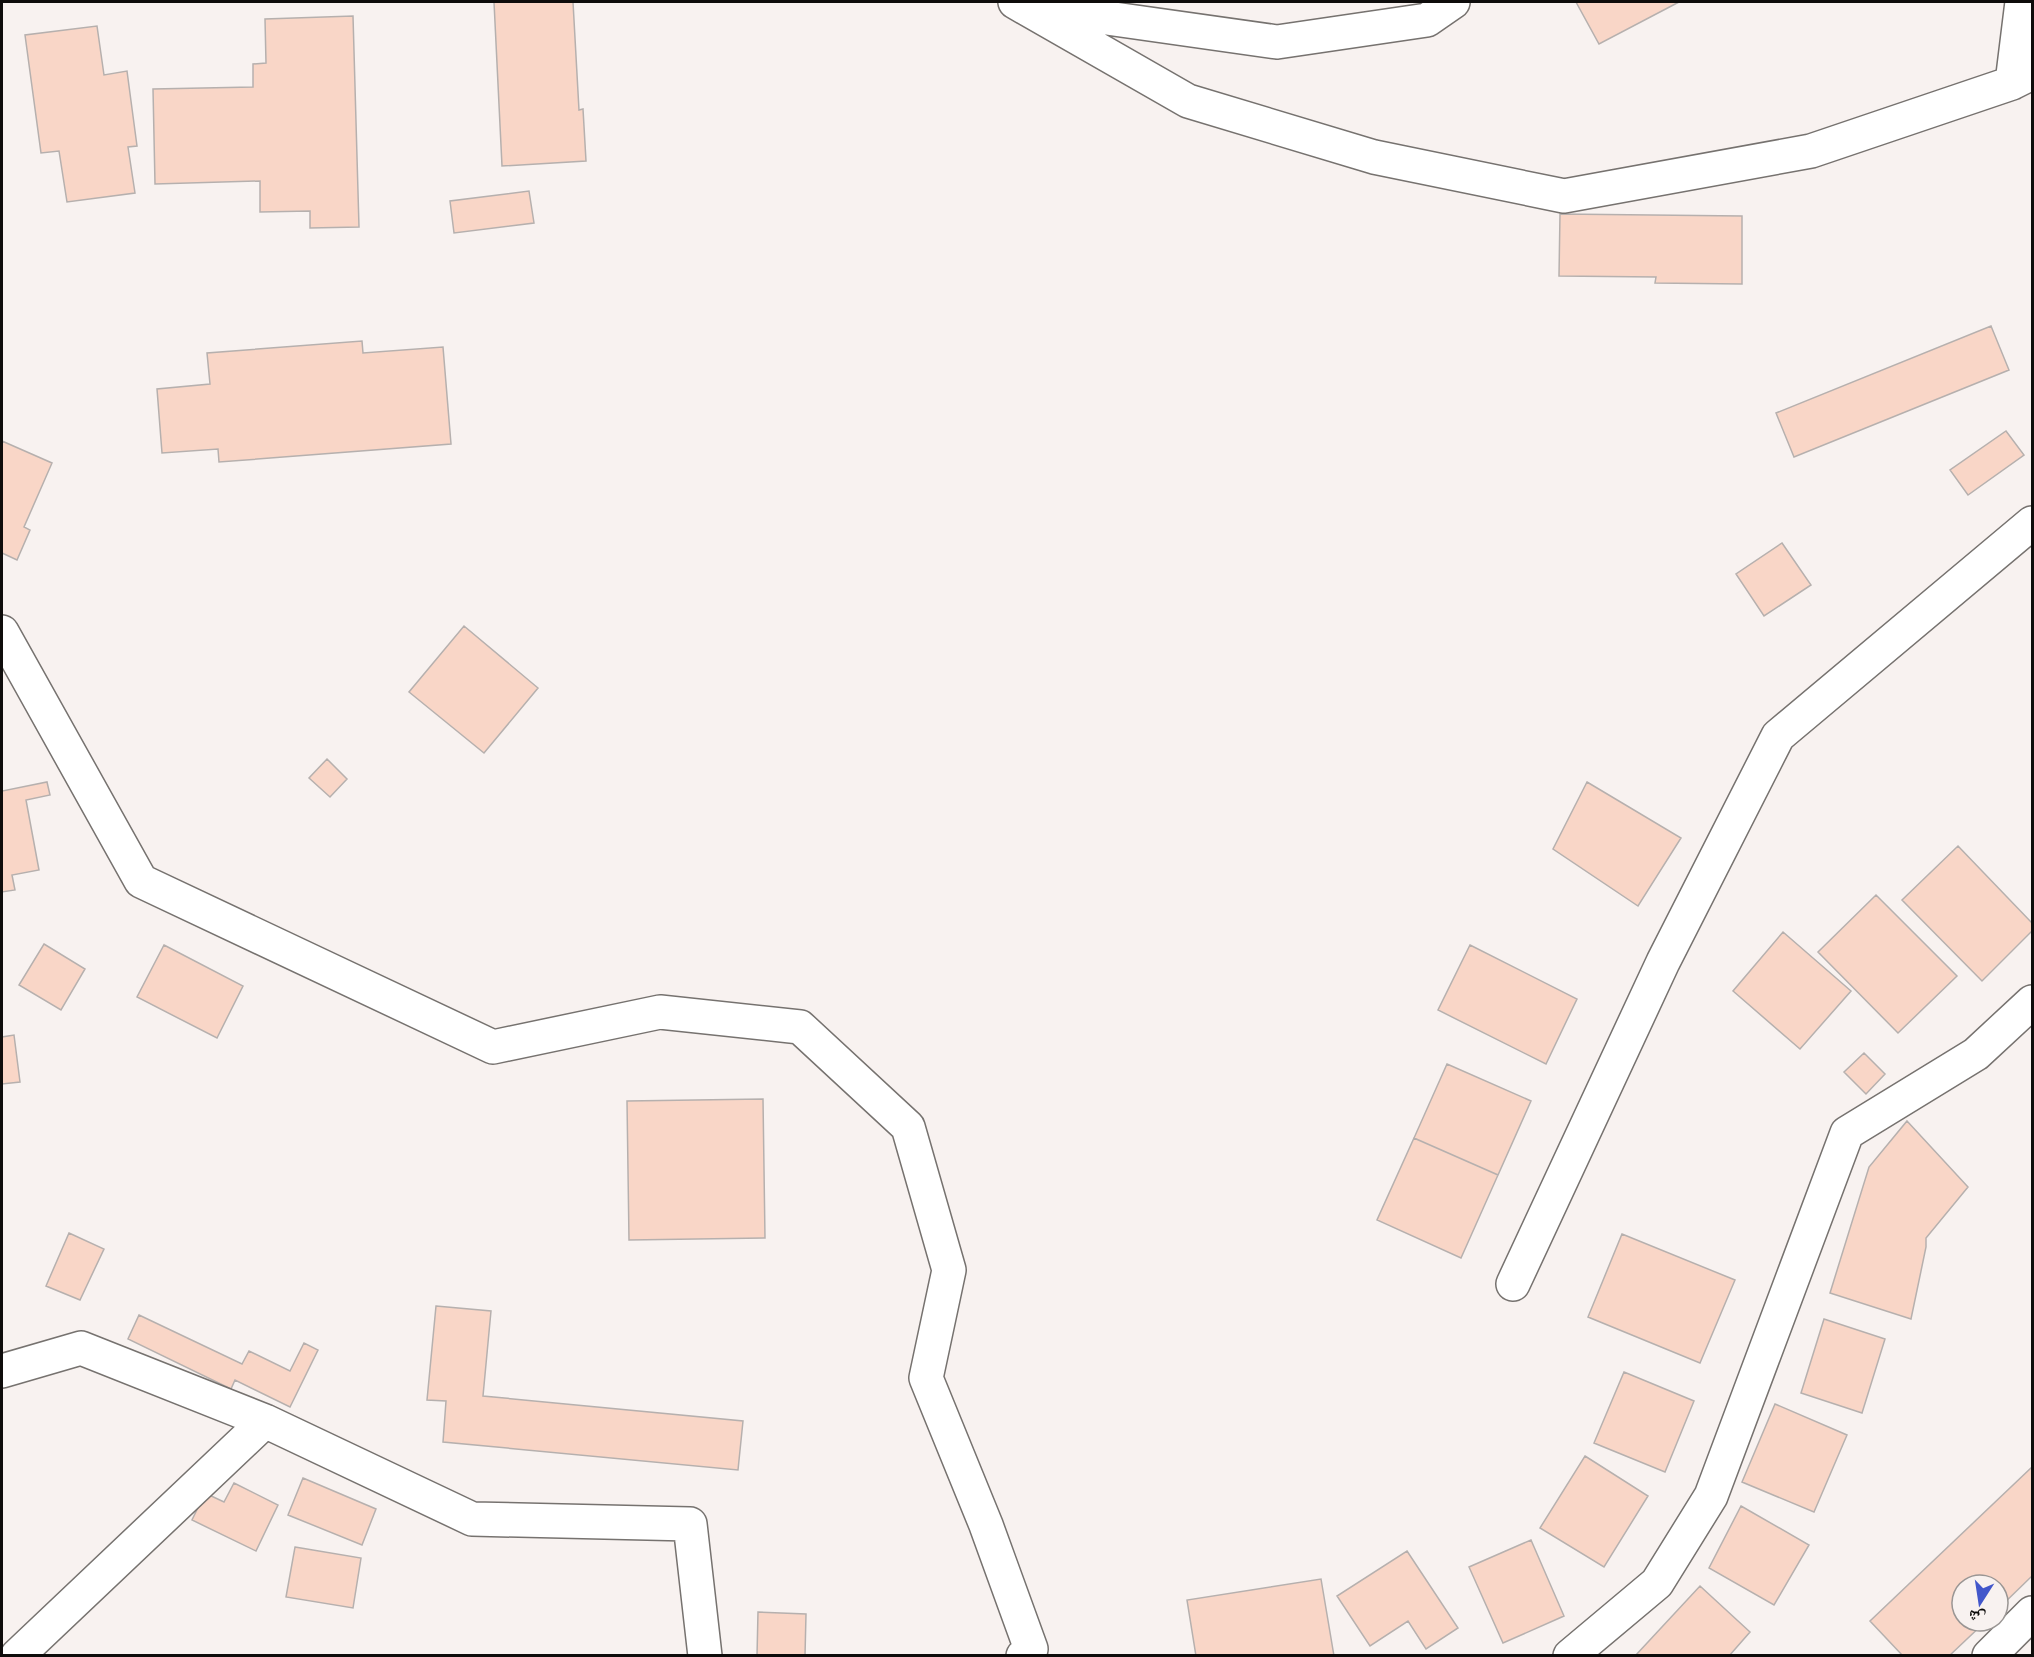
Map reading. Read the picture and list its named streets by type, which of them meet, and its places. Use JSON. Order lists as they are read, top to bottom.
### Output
{
  "north": "bottom"
}
